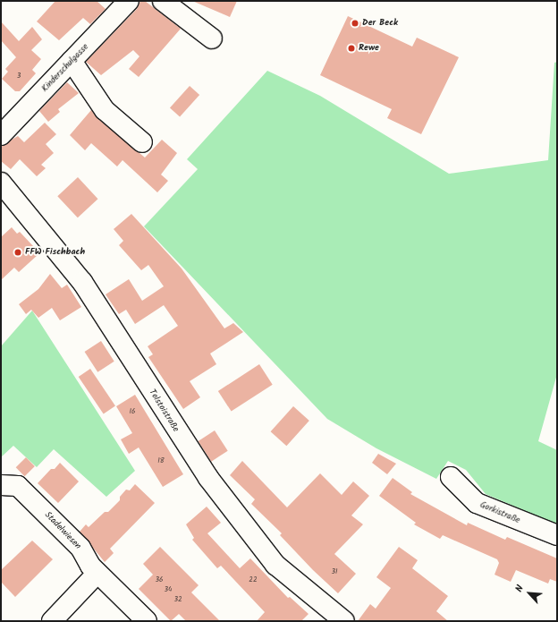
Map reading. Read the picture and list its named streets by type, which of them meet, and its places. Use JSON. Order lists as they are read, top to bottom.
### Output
{
  "streets": {
    "street": [
      "Kinderschulgasse",
      "Tolstoistraße",
      "Gorkistraße",
      "Stadelwiesen"
    ]
  },
  "places": ["Der Beck", "Rewe", "FFW Fischbach"],
  "house_numbers": [
    "3",
    "16",
    "18",
    "31",
    "36",
    "22",
    "34",
    "32"
  ],
  "north": "top left"
}
